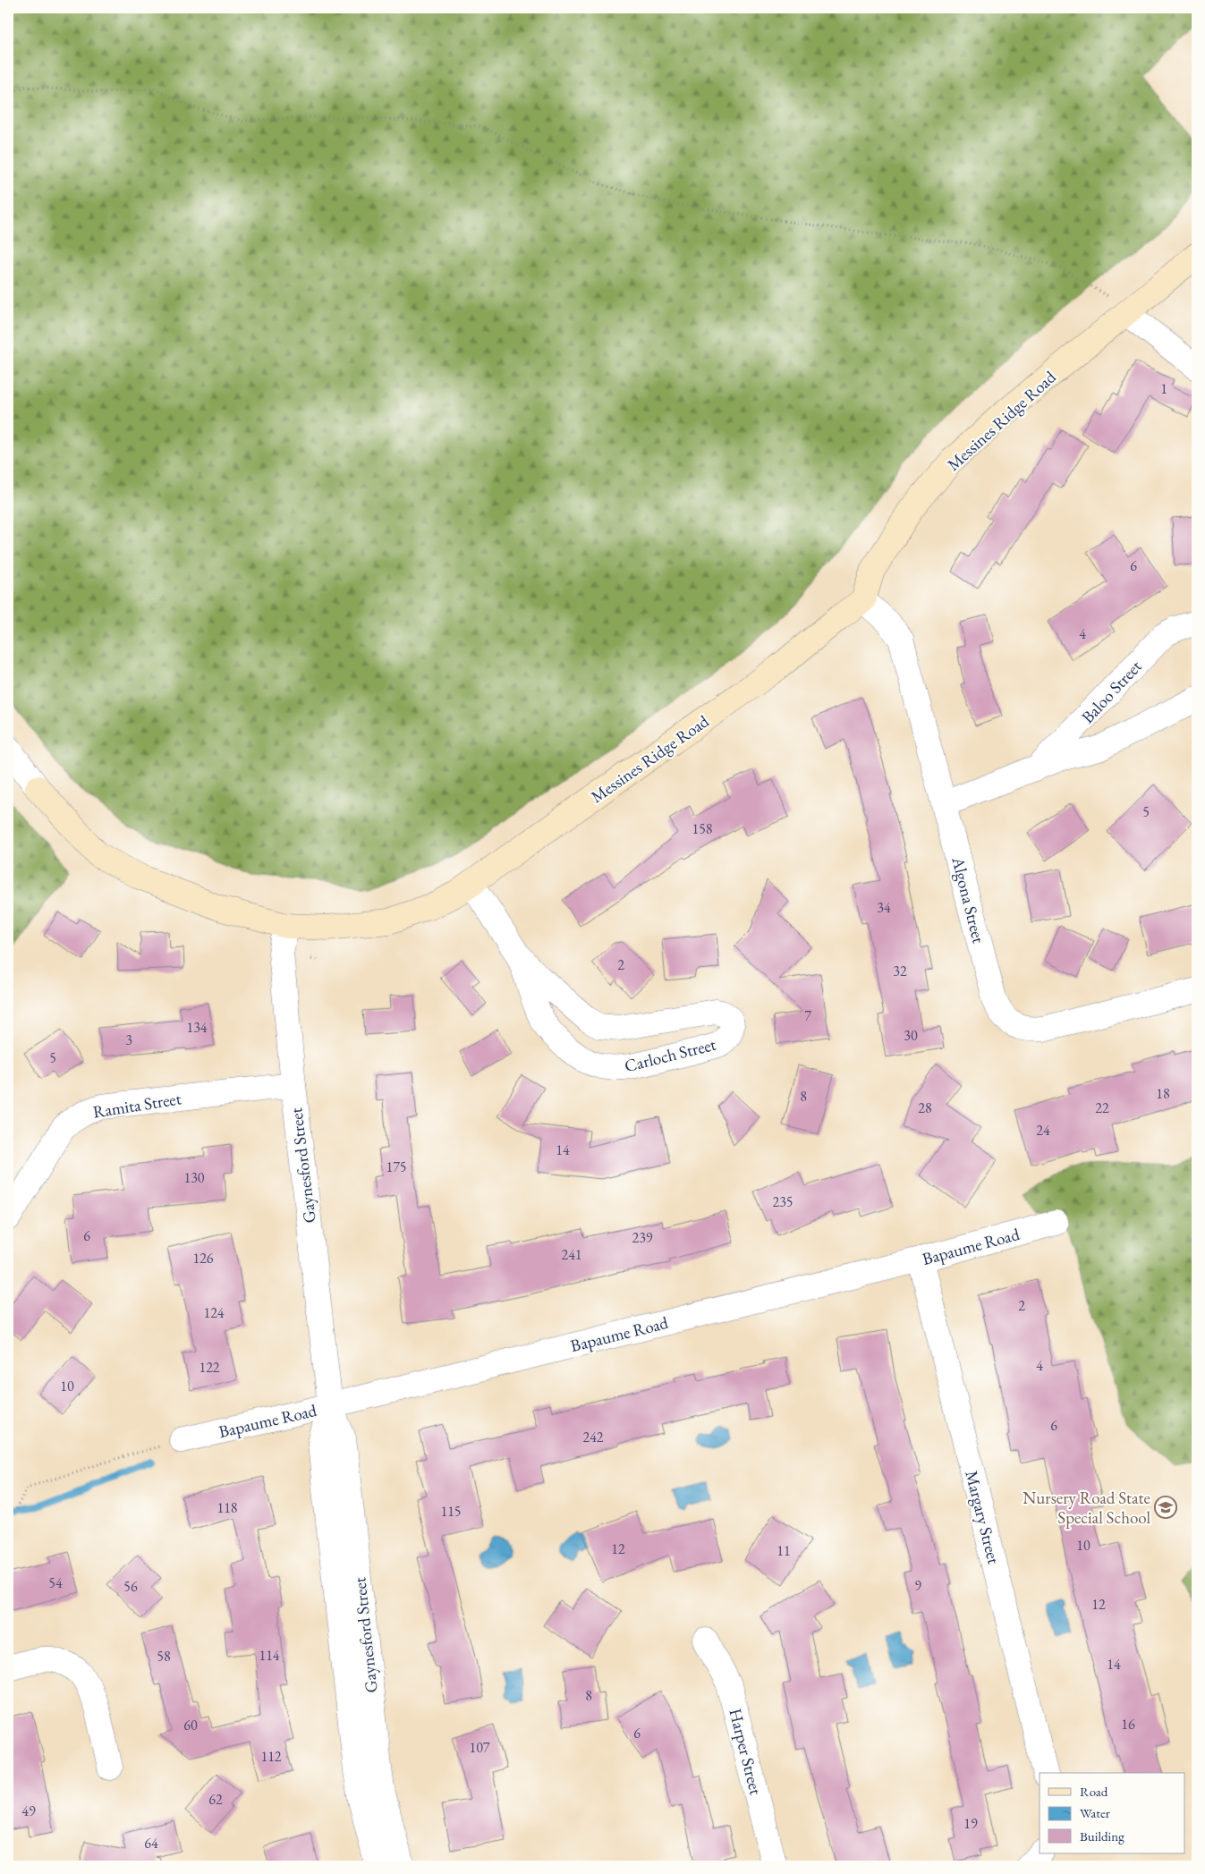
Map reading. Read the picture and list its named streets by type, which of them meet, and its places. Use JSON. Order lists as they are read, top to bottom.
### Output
{
  "streets": {
    "street": [
      "Messines Ridge Road",
      "Baloo Street",
      "Algona Street",
      "Carloch Street",
      "Ramita Street",
      "Gaynesford Street",
      "Bapaume Road",
      "Margary Street",
      "Harper Street"
    ]
  },
  "crossings": [
    ["Messines Ridge Road", "Algona Street"],
    ["Messines Ridge Road", "Carloch Street"],
    ["Messines Ridge Road", "Gaynesford Street"],
    ["Baloo Street", "Algona Street"],
    ["Ramita Street", "Gaynesford Street"],
    ["Gaynesford Street", "Bapaume Road"],
    ["Bapaume Road", "Margary Street"]
  ],
  "places": {
    "school or university": ["Nursery Road State Special School"]
  },
  "house_numbers": [
    "1",
    "6",
    "4",
    "5",
    "158",
    "34",
    "2",
    "32",
    "7",
    "134",
    "30",
    "3",
    "5",
    "18",
    "8",
    "28",
    "22",
    "24",
    "14",
    "175",
    "130",
    "235",
    "6",
    "239",
    "241",
    "126",
    "2",
    "124",
    "4",
    "122",
    "10",
    "6",
    "242",
    "118",
    "115",
    "10",
    "12",
    "11",
    "54",
    "9",
    "56",
    "12",
    "114",
    "58",
    "14",
    "8",
    "16",
    "60",
    "6",
    "107",
    "112",
    "62",
    "49",
    "19",
    "64"
  ],
  "legend": ["Road", "Water", "Building"]
}
